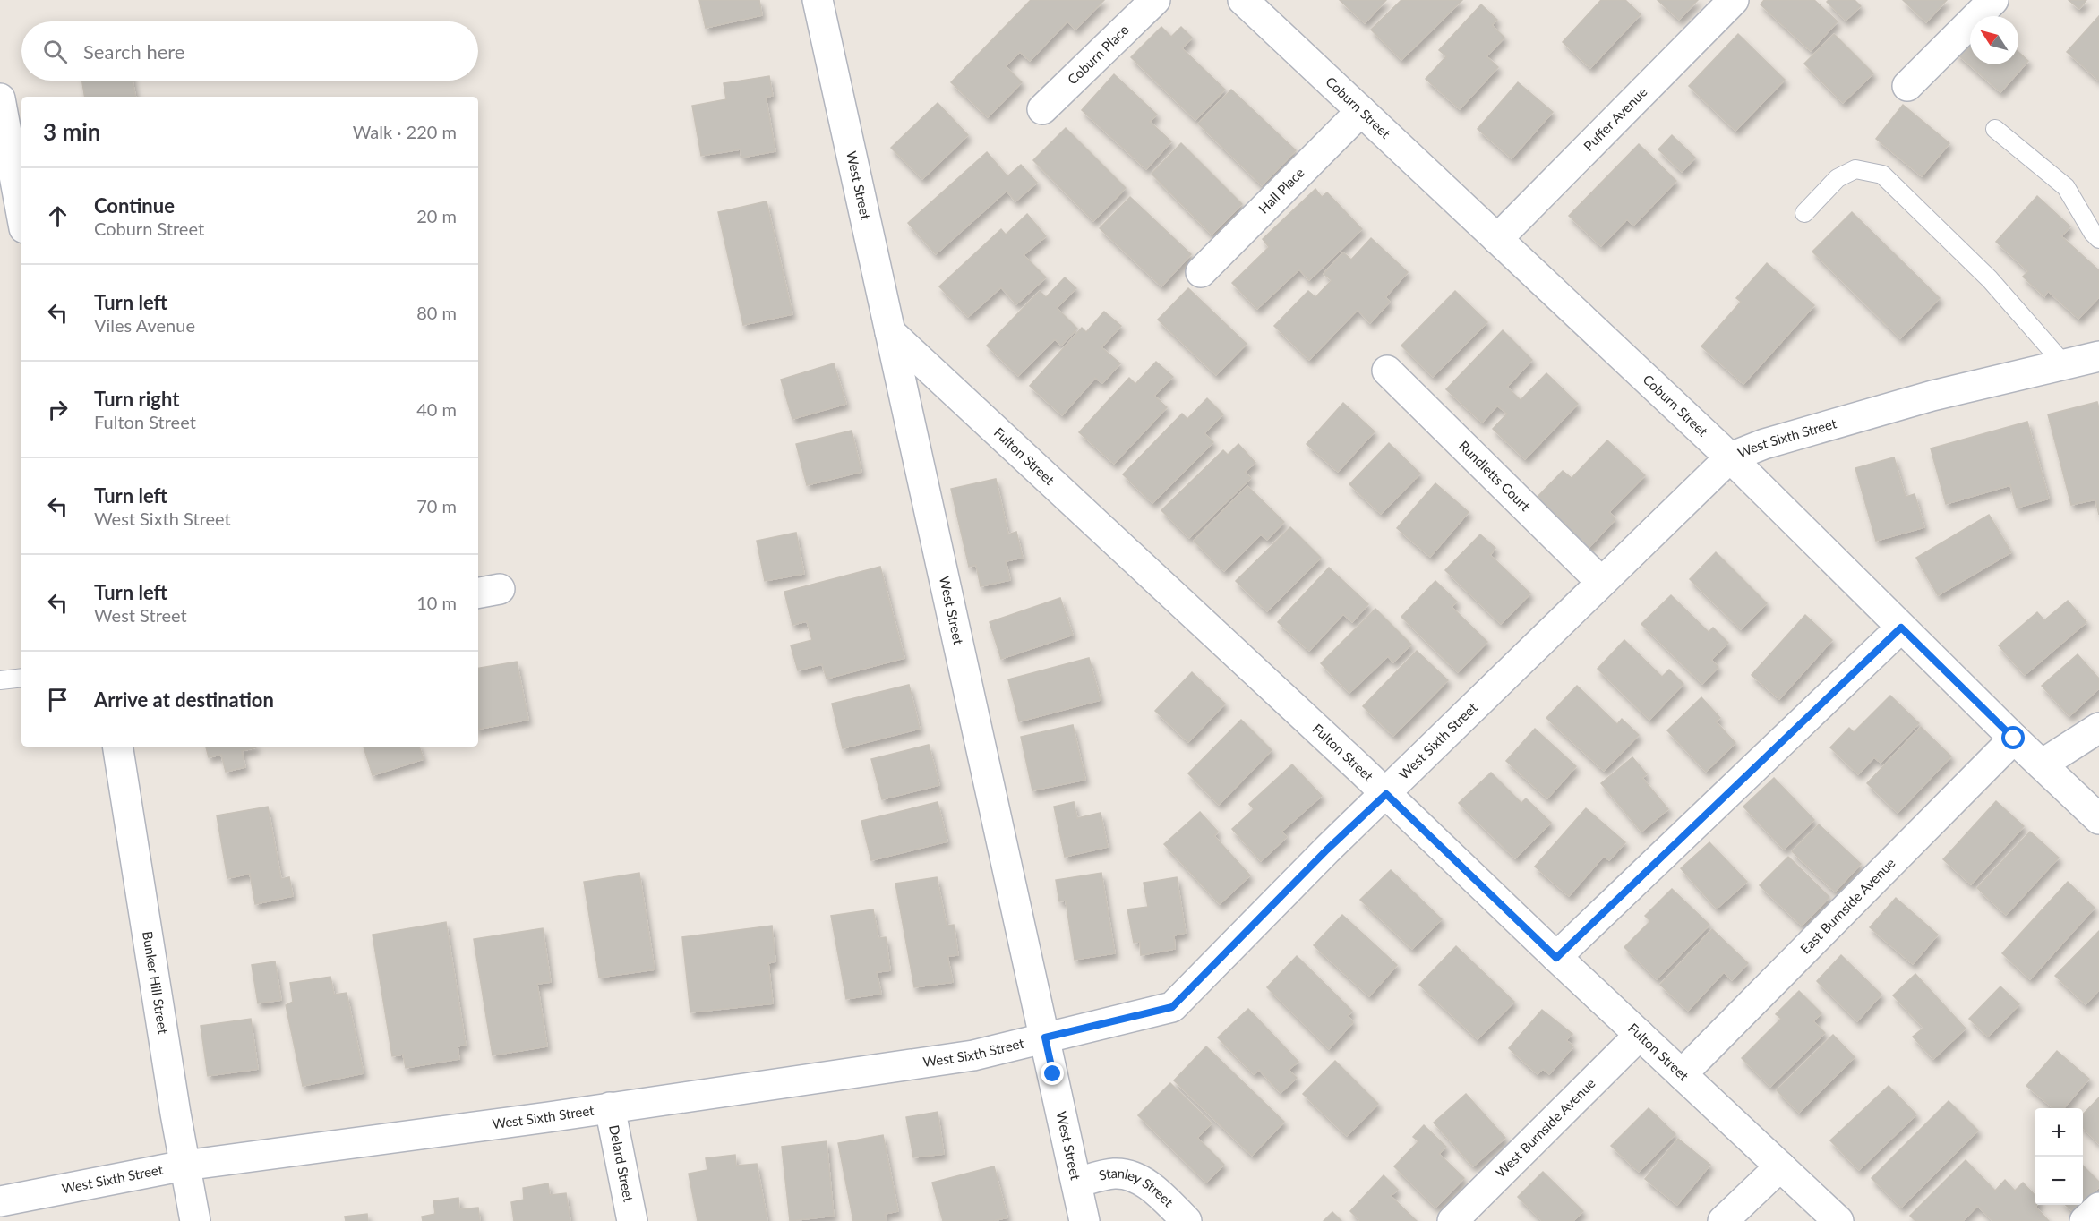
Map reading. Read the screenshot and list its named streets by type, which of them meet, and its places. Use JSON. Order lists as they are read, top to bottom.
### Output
{
  "streets": {
    "street": [
      "Coburn Place",
      "Coburn Street",
      "Puffer Avenue",
      "West Street",
      "Hall Place",
      "West Sixth Street",
      "Fulton Street",
      "Rundletts Court",
      "East Burnside Avenue",
      "Bunker Hill Street",
      "West Burnside Avenue",
      "Delard Street",
      "Stanley Street"
    ]
  },
  "crossings": [
    ["Coburn Street", "Puffer Avenue"],
    ["Coburn Street", "Hall Place"],
    ["Coburn Street", "West Sixth Street"],
    ["Coburn Street", "East Burnside Avenue"],
    ["West Street", "West Sixth Street"],
    ["West Street", "Fulton Street"],
    ["West Street", "Stanley Street"],
    ["West Sixth Street", "Fulton Street"],
    ["West Sixth Street", "Rundletts Court"],
    ["West Sixth Street", "Bunker Hill Street"],
    ["West Sixth Street", "Delard Street"],
    ["Fulton Street", "East Burnside Avenue"],
    ["Fulton Street", "West Burnside Avenue"]
  ],
  "north": "top left",
  "page": {
    "search": "Search here",
    "heading": ["3 min", "Walk · 220 m"],
    "list": [
      ["Continue", "Coburn Street", "20 m"],
      ["Turn left", "Viles Avenue", "80 m"],
      ["Turn right", "Fulton Street", "40 m"],
      ["Turn left", "West Sixth Street", "70 m"],
      ["Turn left", "West Street", "10 m"],
      "Arrive at destination"
    ],
    "map_buttons": ["+", "−"]
  }
}
